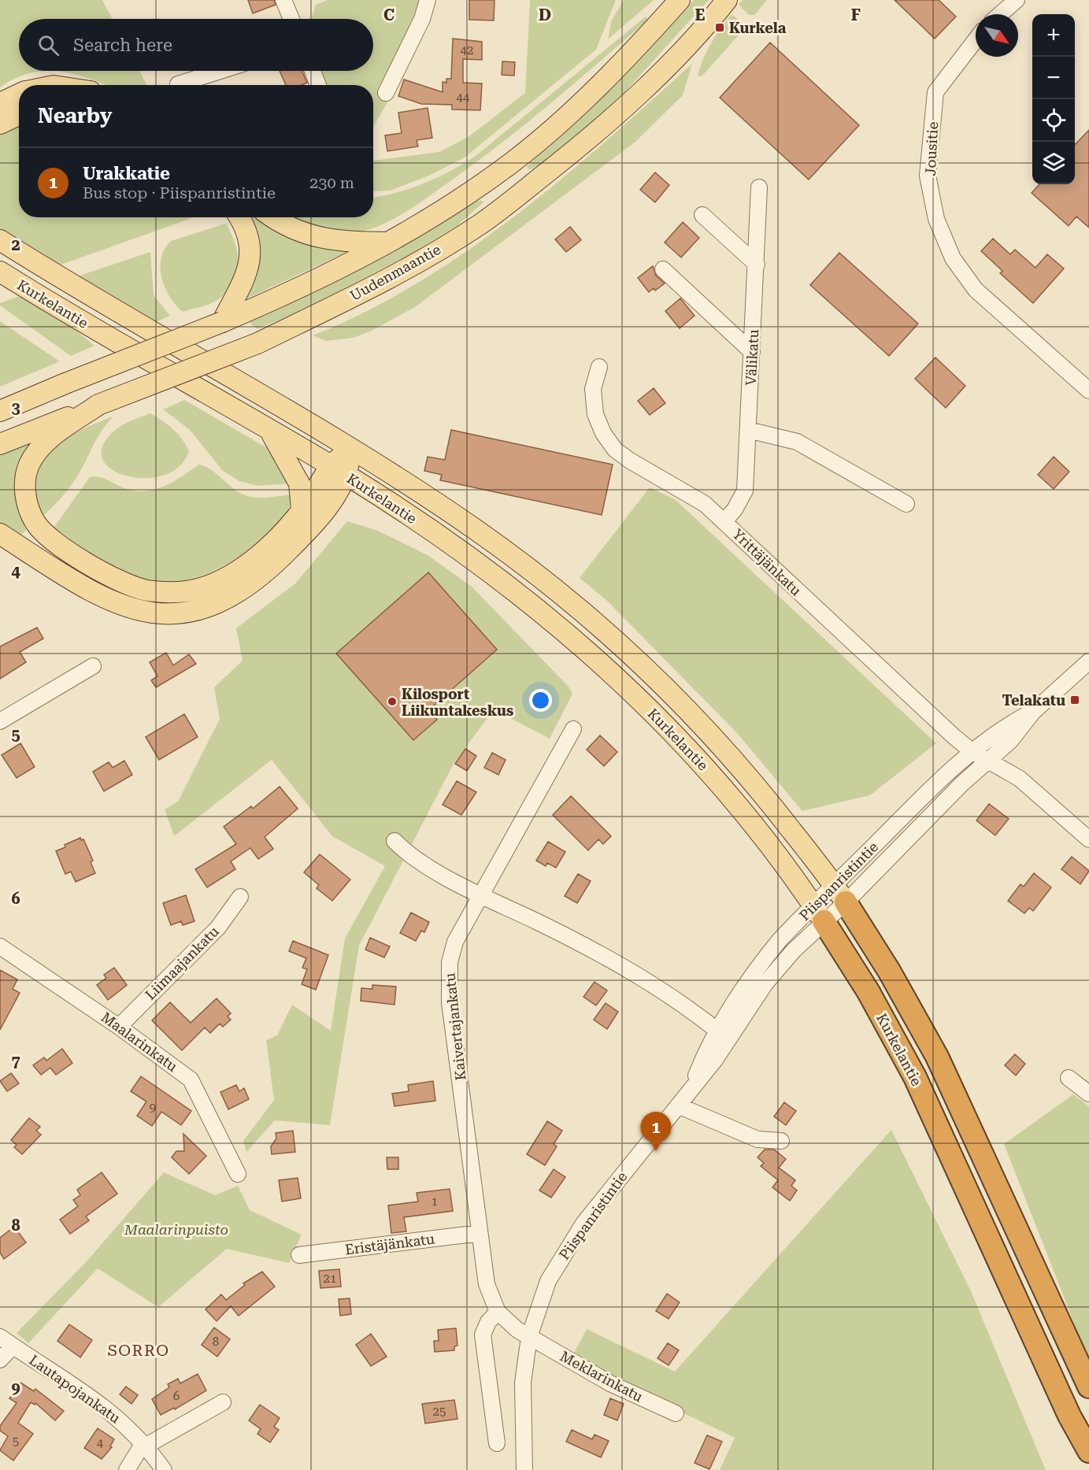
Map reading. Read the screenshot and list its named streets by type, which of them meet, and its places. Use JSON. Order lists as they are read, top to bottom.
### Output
{
  "streets": {
    "highway": ["Kurkelantie"],
    "main road": ["Uudenmaantie"],
    "street": [
      "Jousitie",
      "Välikatu",
      "Yrittäjänkatu",
      "Piispanristintie",
      "Liimaajankatu",
      "Kaivertajankatu",
      "Maalarinkatu",
      "Eristäjänkatu",
      "Meklarinkatu",
      "Lautapojankatu"
    ]
  },
  "crossings": [
    ["Kurkelantie", "Piispanristintie"],
    ["Välikatu", "Yrittäjänkatu"],
    ["Yrittäjänkatu", "Piispanristintie"],
    ["Piispanristintie", "Kaivertajankatu"],
    ["Piispanristintie", "Meklarinkatu"],
    ["Liimaajankatu", "Maalarinkatu"],
    ["Kaivertajankatu", "Eristäjänkatu"],
    ["Kaivertajankatu", "Meklarinkatu"]
  ],
  "districts": ["SORRO"],
  "parks": ["Maalarinpuisto"],
  "places": {
    "transit": ["Kurkela", "Telakatu"],
    "other": ["Kilosport Liikuntakeskus"]
  },
  "house_numbers": [
    "42",
    "44",
    "9",
    "1",
    "21",
    "8",
    "6",
    "25",
    "5",
    "4"
  ],
  "north": "bottom right",
  "page": {
    "map_buttons": ["+", "−"],
    "search": "Search here",
    "heading": "Nearby",
    "list": [
      {
        "mark": "1",
        "name": "Urakkatie",
        "note": "Bus stop · Piispanristintie",
        "value": "230 m"
      }
    ],
    "pins": "1"
  },
  "grid": {
    "columns": [
      "C",
      "D",
      "E",
      "F"
    ],
    "rows": [
      "2",
      "3",
      "4",
      "5",
      "6",
      "7",
      "8",
      "9"
    ]
  }
}
